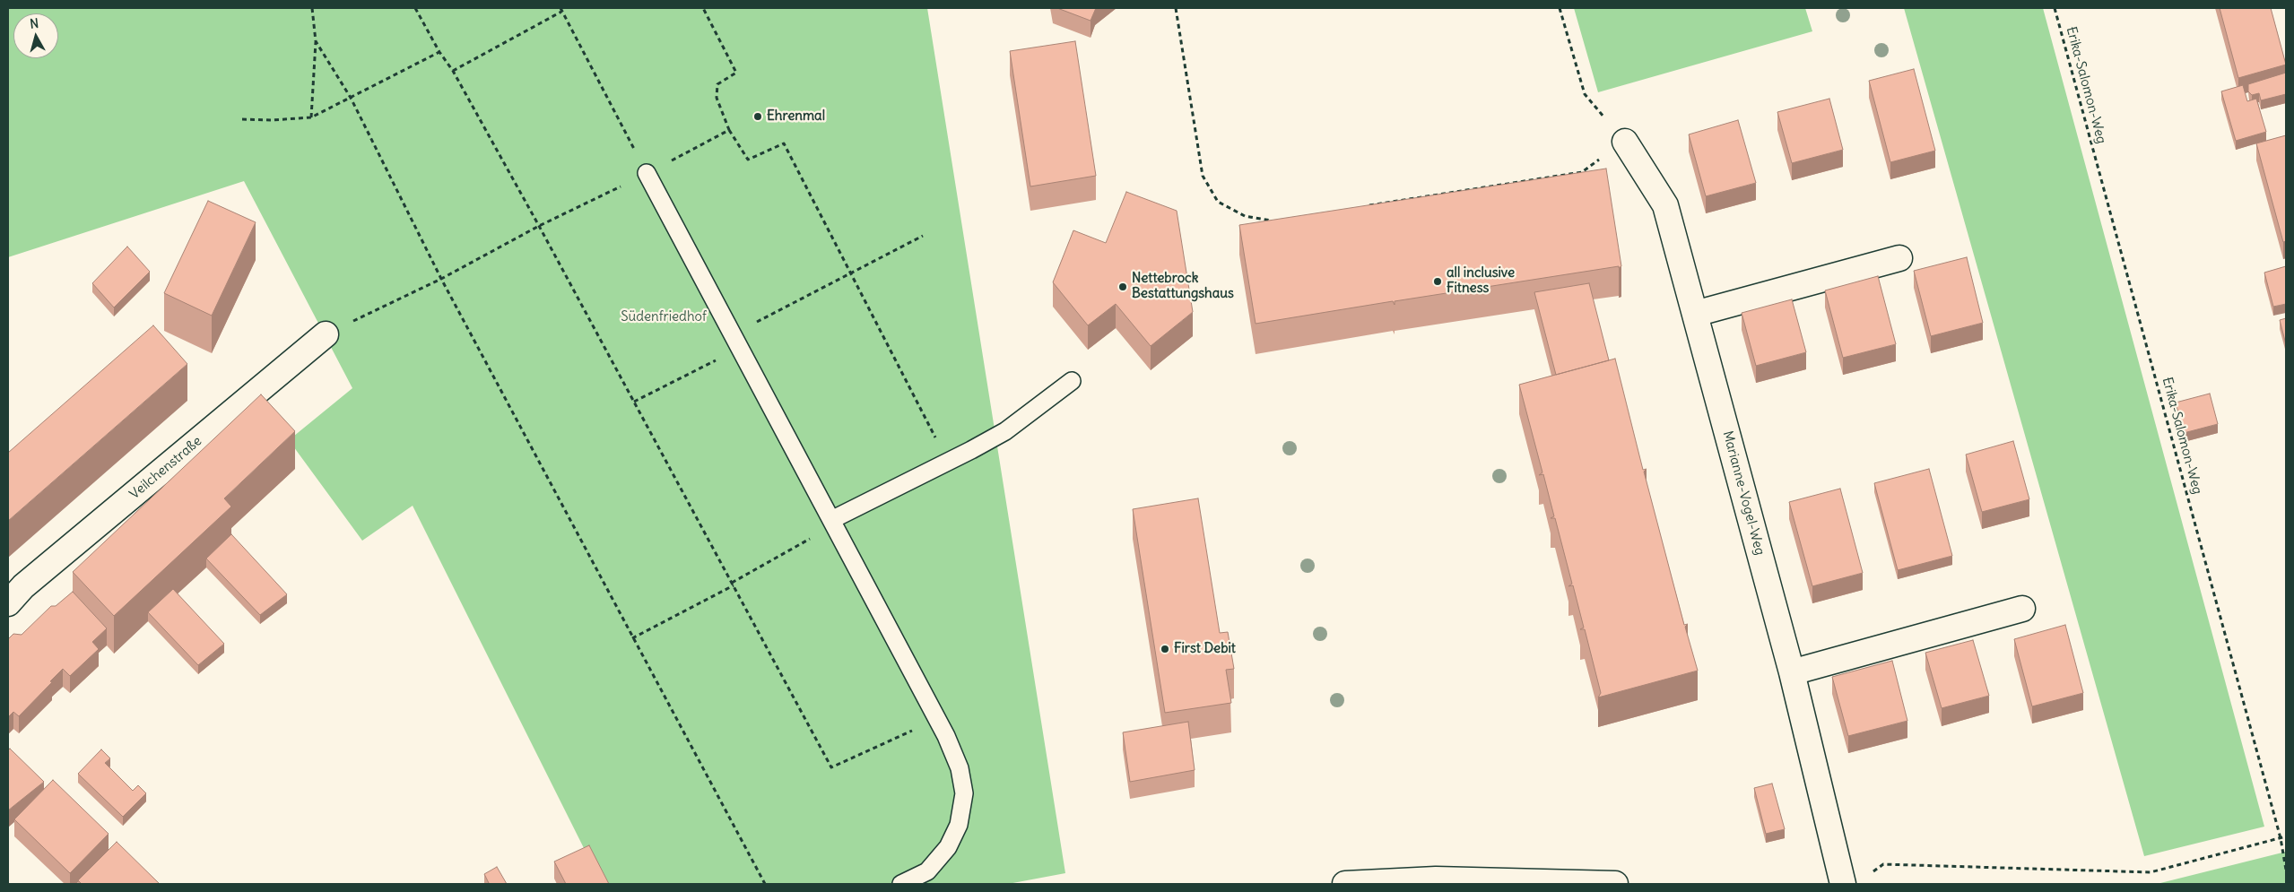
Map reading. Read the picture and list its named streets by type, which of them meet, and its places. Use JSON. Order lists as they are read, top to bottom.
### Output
{
  "streets": {
    "street": ["Veilchenstraße", "Marianne-Vogel-Weg"],
    "path": ["Erika-Salomon-Weg"]
  },
  "parks": ["Südenfriedhof"],
  "places": [
    "Ehrenmal",
    "all inclusive Fitness",
    "Nettebrock Bestattungshaus",
    "First Debit"
  ],
  "north": "top"
}
